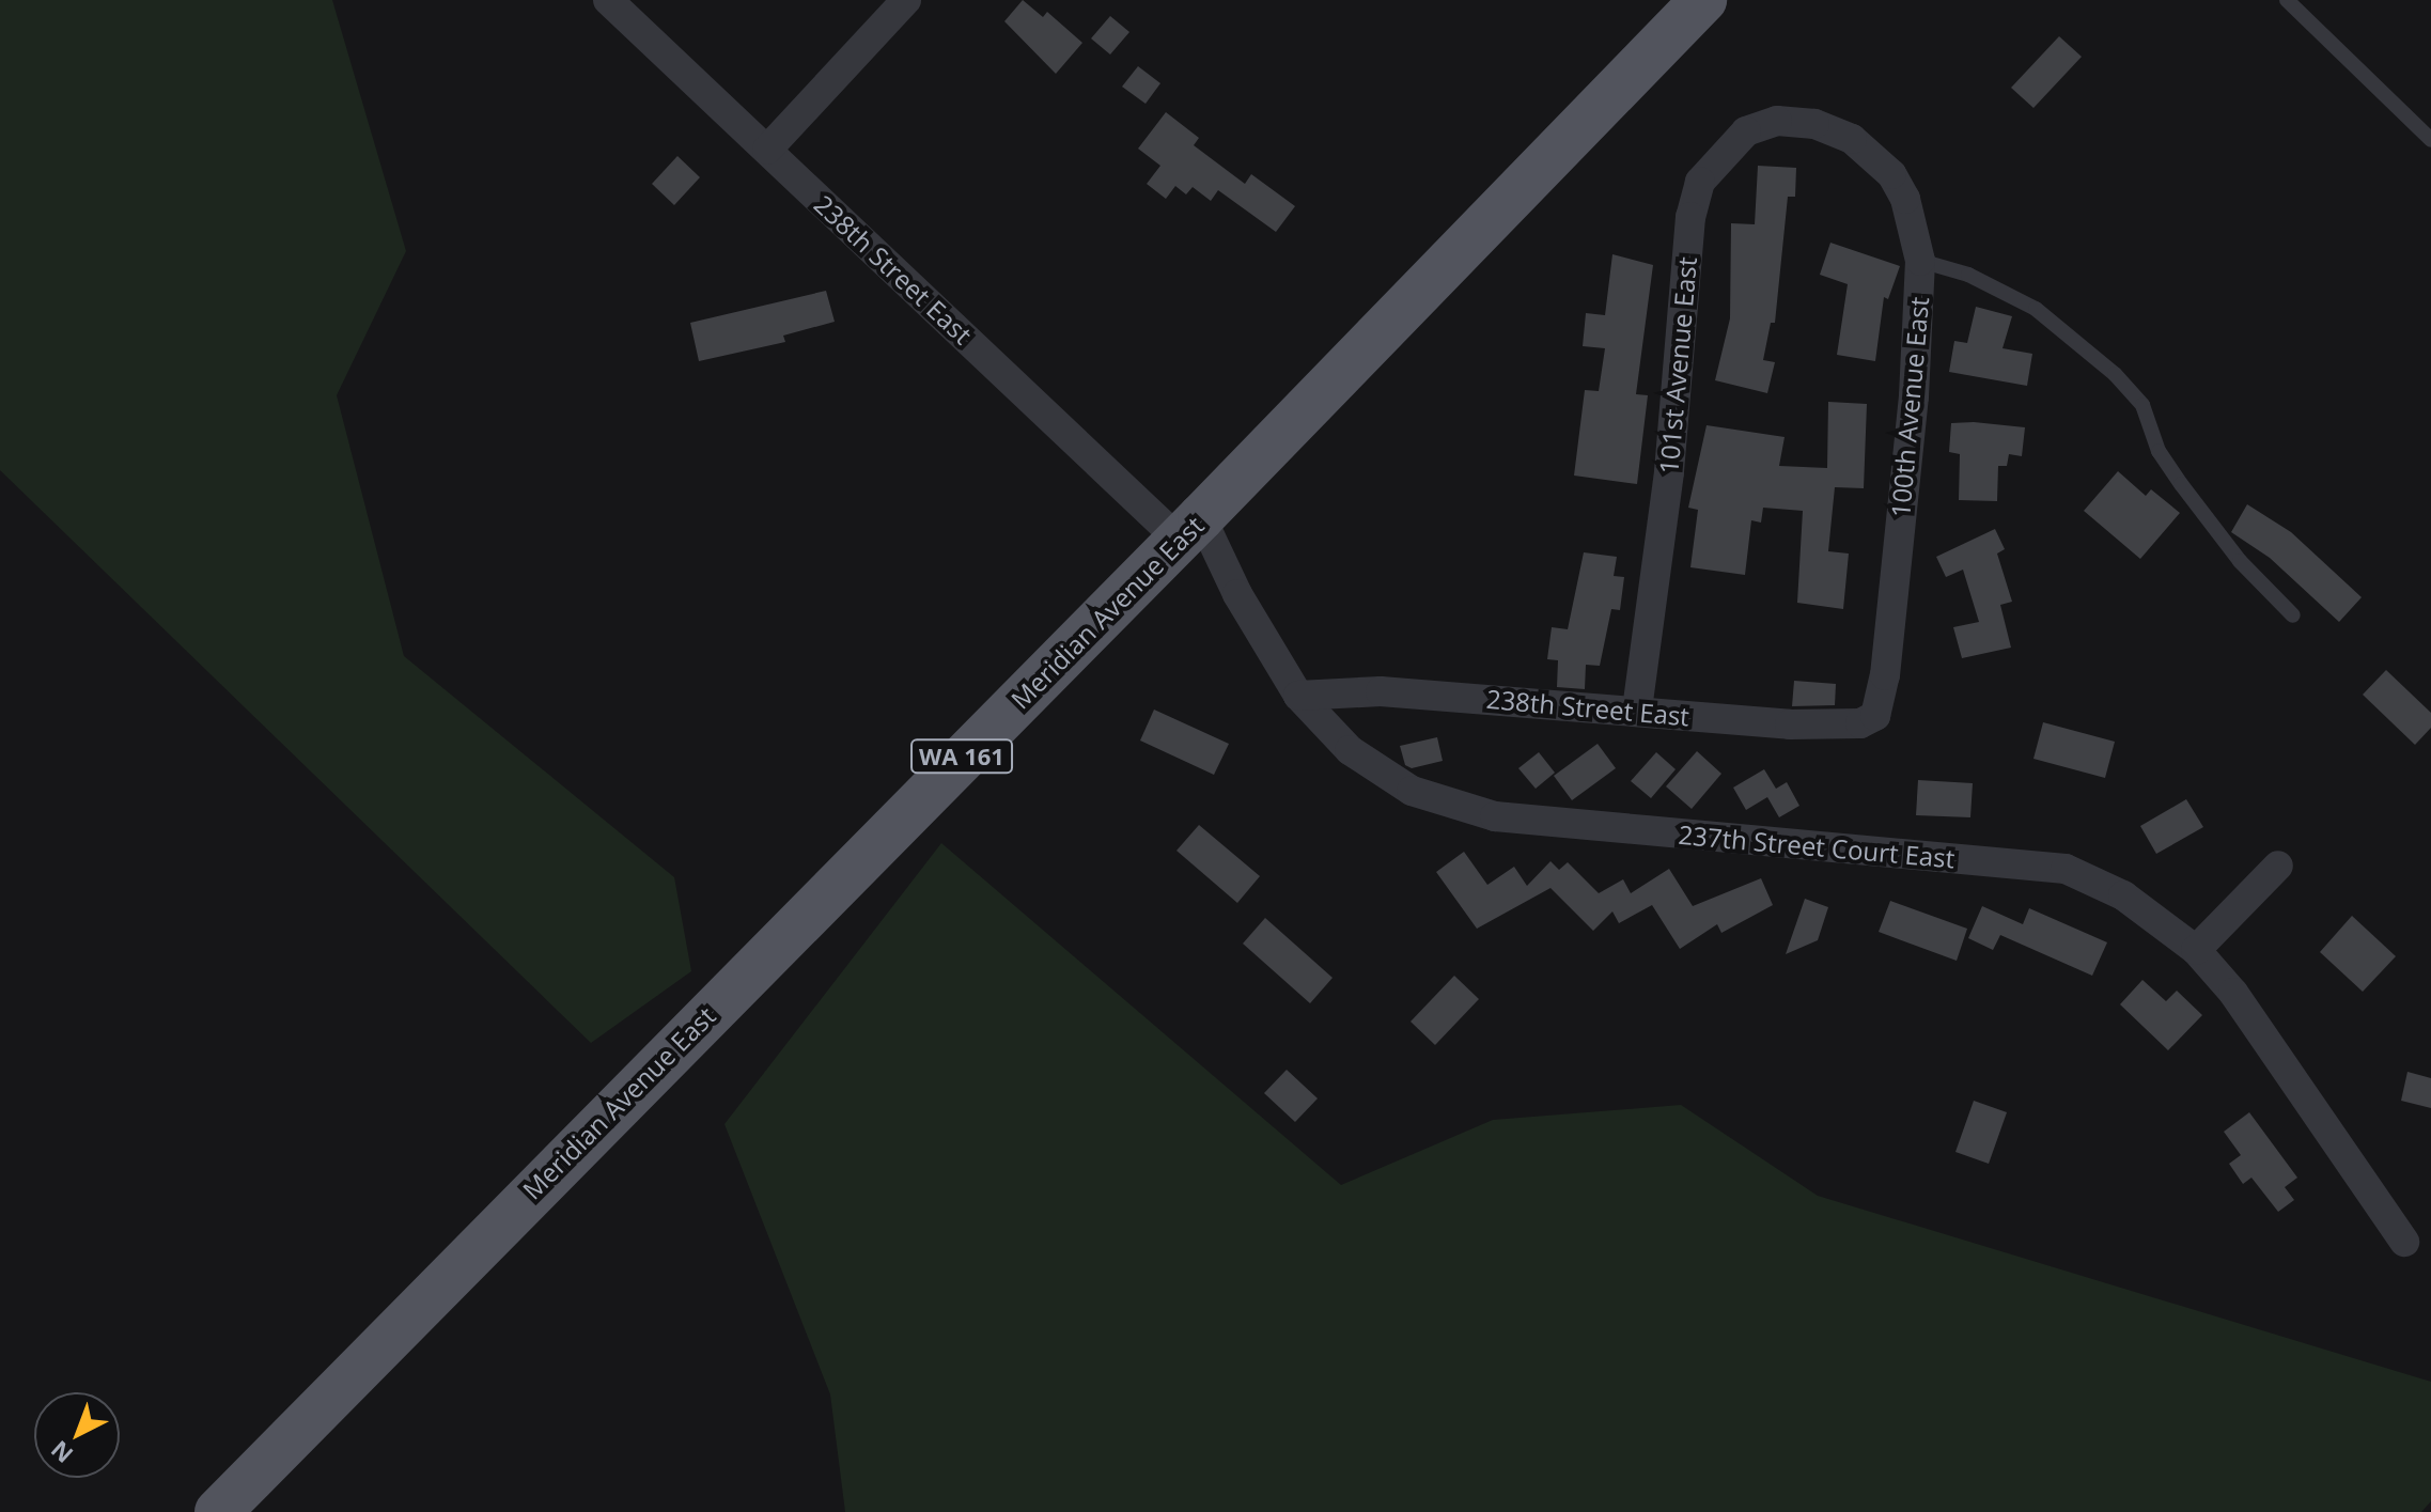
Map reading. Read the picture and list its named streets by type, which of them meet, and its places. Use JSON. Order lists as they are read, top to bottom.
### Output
{
  "streets": {
    "main road": ["Meridian Avenue East", "WA 161"],
    "street": [
      "238th Street East",
      "101st Avenue East",
      "100th Avenue East",
      "237th Street Court East"
    ]
  },
  "crossings": [
    ["238th Street East", "101st Avenue East"],
    ["238th Street East", "100th Avenue East"],
    ["238th Street East", "Meridian Avenue East"],
    ["238th Street East", "237th Street Court East"],
    ["101st Avenue East", "100th Avenue East"],
    ["Meridian Avenue East", "237th Street Court East"]
  ],
  "north": "bottom left"
}
